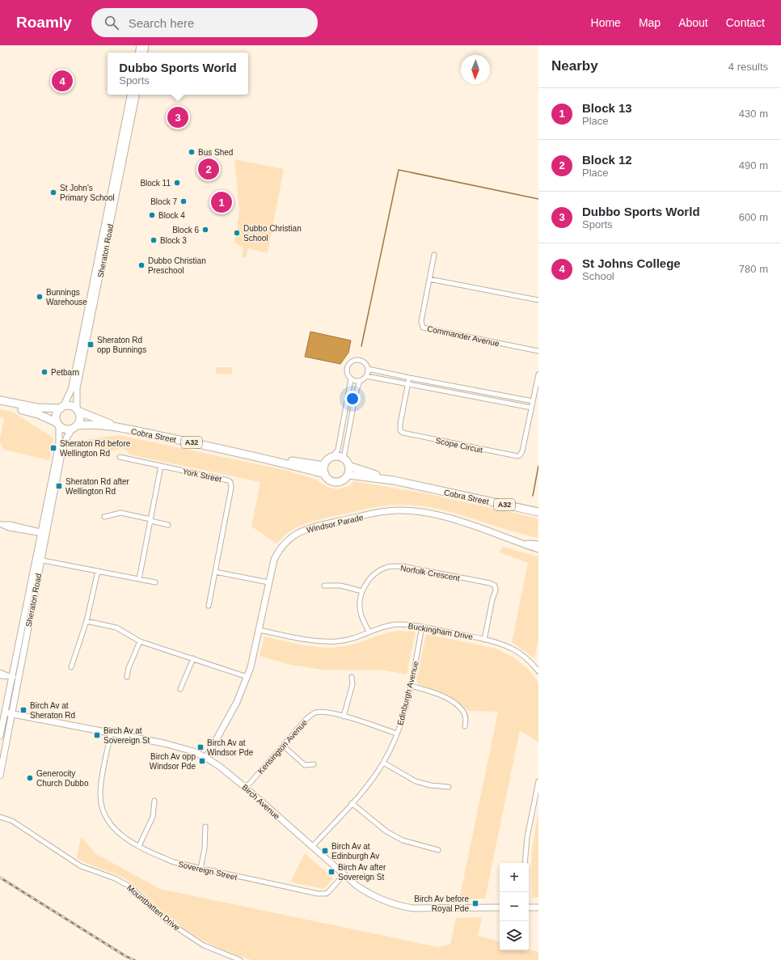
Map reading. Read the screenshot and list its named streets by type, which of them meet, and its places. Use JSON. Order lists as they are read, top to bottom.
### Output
{
  "streets": {
    "highway": ["Cobra Street", "A32"],
    "street": [
      "Sheraton Road",
      "Commander Avenue",
      "Scope Circuit",
      "York Street",
      "Windsor Parade",
      "Norfolk Crescent",
      "Buckingham Drive",
      "Edinburgh Avenue",
      "Kensington Avenue",
      "Birch Avenue",
      "Sovereign Street",
      "Mountbatten Drive"
    ]
  },
  "crossings": [
    ["Sheraton Road", "Cobra Street"],
    ["Sheraton Road", "A32"],
    ["Sheraton Road", "Birch Avenue"],
    ["Cobra Street", "A32"],
    ["Windsor Parade", "Buckingham Drive"],
    ["Windsor Parade", "Birch Avenue"],
    ["Norfolk Crescent", "Buckingham Drive"],
    ["Buckingham Drive", "Edinburgh Avenue"],
    ["Edinburgh Avenue", "Kensington Avenue"],
    ["Edinburgh Avenue", "Birch Avenue"],
    ["Kensington Avenue", "Birch Avenue"],
    ["Birch Avenue", "Sovereign Street"]
  ],
  "places": {
    "other": [
      "Bus Shed",
      "Block 11",
      "St John's Primary School",
      "Block 7",
      "Block 4",
      "Block 6",
      "Dubbo Christian School",
      "Block 3",
      "Dubbo Christian Preschool",
      "Bunnings Warehouse",
      "Petbarn",
      "Generocity Church Dubbo"
    ],
    "transit": [
      "Sheraton Rd opp Bunnings",
      "Sheraton Rd before Wellington Rd",
      "Sheraton Rd after Wellington Rd",
      "Birch Av at Sheraton Rd",
      "Birch Av at Sovereign St",
      "Birch Av at Windsor Pde",
      "Birch Av opp Windsor Pde",
      "Birch Av at Edinburgh Av",
      "Birch Av after Sovereign St",
      "Birch Av before Royal Pde"
    ]
  },
  "north": "bottom",
  "page": {
    "header": "Roamly",
    "search": "Search here",
    "nav": [
      "Home",
      "Map",
      "About",
      "Contact"
    ],
    "heading": ["Nearby", "4 results"],
    "popup": ["Dubbo Sports World", "Sports"],
    "pins": [
      "4",
      "3",
      "2",
      "1"
    ],
    "list": [
      {
        "mark": "1",
        "name": "Block 13",
        "note": "Place",
        "value": "430 m"
      },
      {
        "mark": "2",
        "name": "Block 12",
        "note": "Place",
        "value": "490 m"
      },
      {
        "mark": "3",
        "name": "Dubbo Sports World",
        "note": "Sports",
        "value": "600 m"
      },
      {
        "mark": "4",
        "name": "St Johns College",
        "note": "School",
        "value": "780 m"
      }
    ],
    "map_buttons": ["+", "−"]
  }
}
